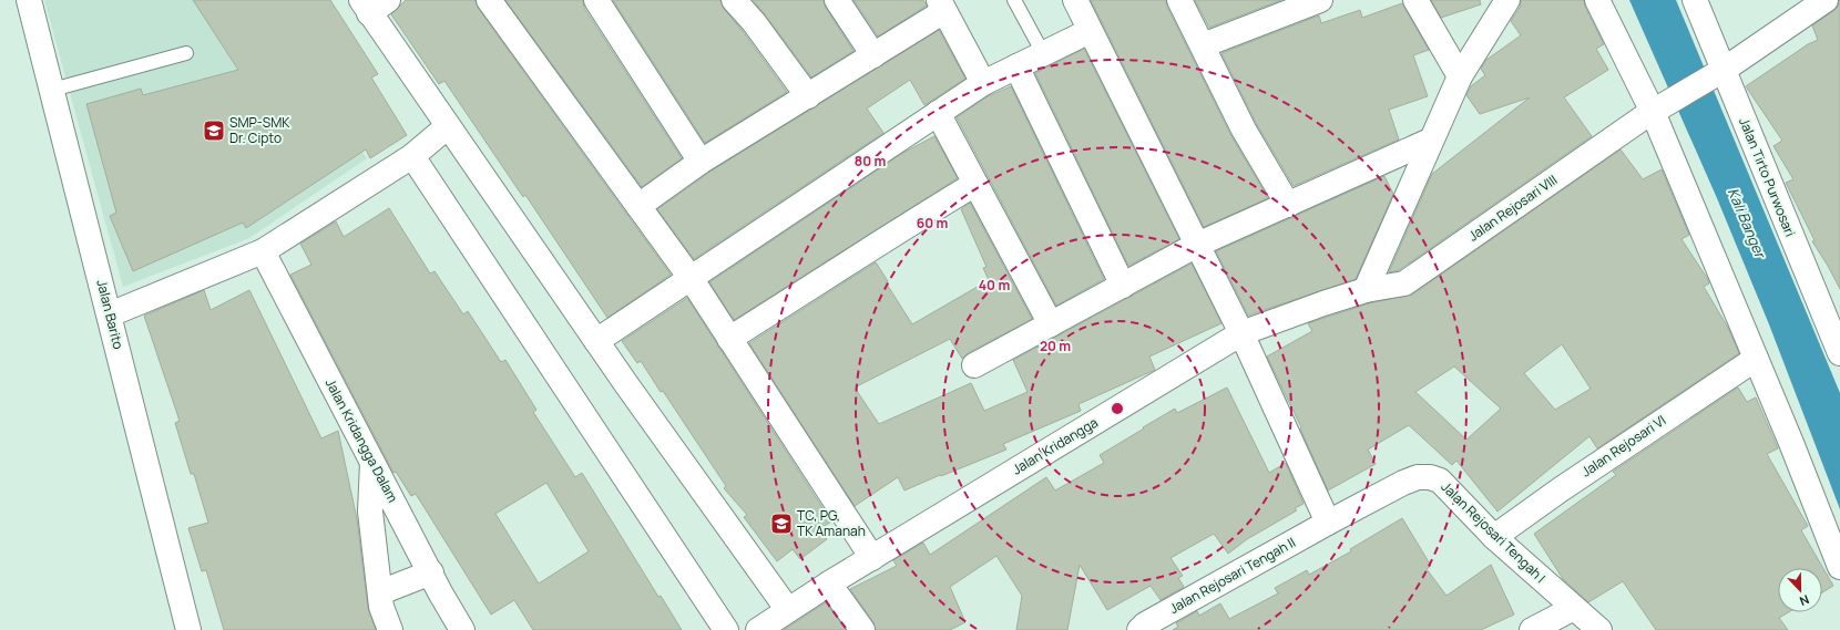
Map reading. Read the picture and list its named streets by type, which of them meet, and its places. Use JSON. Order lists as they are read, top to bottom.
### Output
{
  "streets": {
    "street": [
      "Jalan Tirto Purwosari",
      "Jalan Rejosari VIII",
      "Jalan Barito",
      "Jalan Kridangga Dalam",
      "Jalan Kridangga",
      "Jalan Rejosari VI",
      "Jalan Rejosari Tengah I",
      "Jalan Rejosari Tengah II"
    ]
  },
  "crossings": [
    ["Jalan Tirto Purwosari", "Jalan Rejosari VIII"],
    ["Jalan Rejosari VIII", "Jalan Kridangga"],
    ["Jalan Rejosari VI", "Jalan Rejosari Tengah I"],
    ["Jalan Rejosari Tengah I", "Jalan Rejosari Tengah II"]
  ],
  "water": ["Kali Banger"],
  "places": {
    "school or university": ["SMP-SMK Dr. Cipto", "TC, PG, TK Amanah"]
  },
  "north": "bottom",
  "rings": [
    "80 m",
    "60 m",
    "40 m",
    "20 m"
  ]
}
